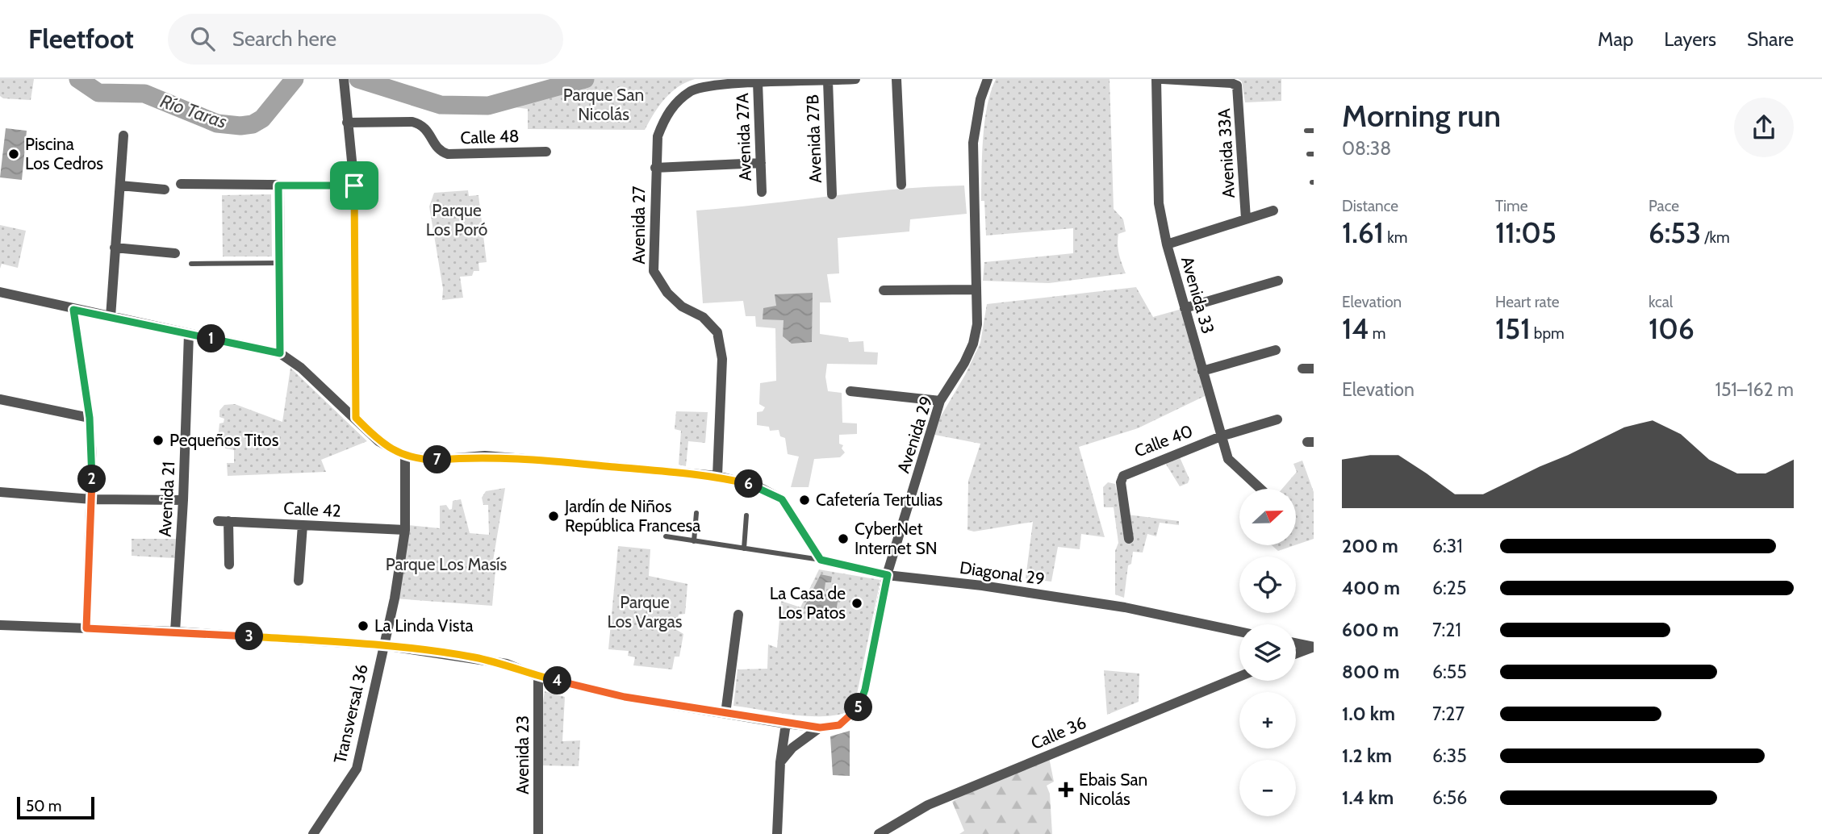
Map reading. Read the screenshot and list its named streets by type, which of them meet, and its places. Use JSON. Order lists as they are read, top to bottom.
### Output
{
  "streets": {
    "street": [
      "Calle 48",
      "Avenida 27A",
      "Avenida 27B",
      "Avenida 33A",
      "Avenida 27",
      "Avenida 33",
      "Avenida 29",
      "Calle 40",
      "Avenida 21",
      "Calle 42",
      "Diagonal 29",
      "Transversal 36",
      "Calle 36",
      "Avenida 23"
    ]
  },
  "crossings": [
    ["Avenida 27A", "Avenida 27"],
    ["Avenida 33", "Calle 40"],
    ["Avenida 29", "Diagonal 29"],
    ["Calle 42", "Transversal 36"]
  ],
  "water": ["Río Taras"],
  "parks": [
    "Parque San Nicolás",
    "Parque Los Poró",
    "Parque Los Masís",
    "Parque Los Vargas"
  ],
  "places": {
    "other": [
      "Piscina Los Cedros",
      "Pequeños Titos",
      "Cafetería Tertulias",
      "Jardín de Niños República Francesa",
      "CyberNet Internet SN",
      "La Casa de Los Patos",
      "La Linda Vista"
    ],
    "health": ["Ebais San Nicolás"]
  },
  "scale_bar": "50 m",
  "north": "right",
  "page": {
    "header": "Fleetfoot",
    "search": "Search here",
    "nav": ["Map", "Layers", "Share"],
    "heading": ["Morning run", "08:38"],
    "stats": [
      ["Distance", "1.61 km"],
      ["Time", "11:05"],
      ["Pace", "6:53 /km"],
      ["Elevation", "14 m"],
      ["Heart rate", "151 bpm"],
      ["kcal", "106"]
    ],
    "pins": [
      "1",
      "7",
      "2",
      "6",
      "3",
      "4",
      "5"
    ],
    "chart": ["Elevation", "151–162 m"],
    "map_buttons": ["+", "−"],
    "list": [
      {
        "name": "200 m",
        "note": "6:31"
      },
      {
        "name": "400 m",
        "note": "6:25"
      },
      {
        "name": "600 m",
        "note": "7:21"
      },
      {
        "name": "800 m",
        "note": "6:55"
      },
      {
        "name": "1.0 km",
        "note": "7:27"
      },
      {
        "name": "1.2 km",
        "note": "6:35"
      },
      {
        "name": "1.4 km",
        "note": "6:56"
      }
    ],
    "scale": "50 m"
  }
}
